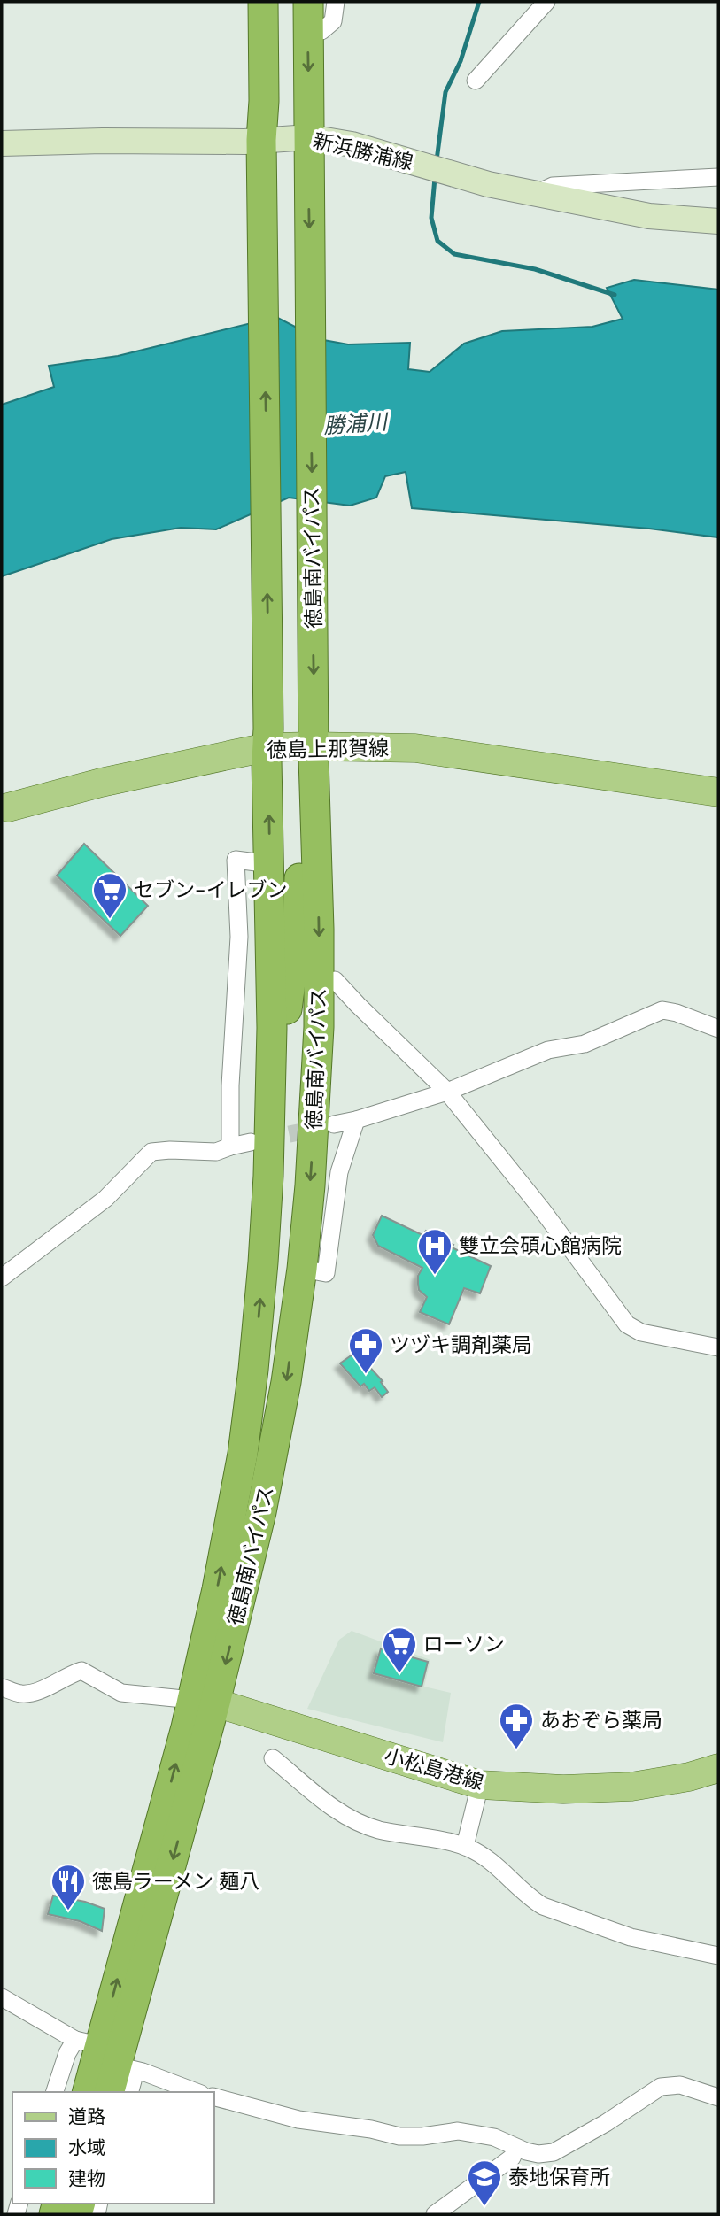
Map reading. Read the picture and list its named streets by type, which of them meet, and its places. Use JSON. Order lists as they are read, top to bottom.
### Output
{
  "streets": {
    "highway": ["徳島南バイパス"],
    "main road": ["新浜勝浦線", "徳島上那賀線", "小松島港線"]
  },
  "crossings": [
    ["新浜勝浦線", "徳島南バイパス"],
    ["徳島南バイパス", "徳島上那賀線"],
    ["徳島南バイパス", "小松島港線"]
  ],
  "water": ["勝浦川"],
  "places": {
    "supermarket": ["セブン-イレブン", "ローソン"],
    "hospital": ["雙立会碩心館病院"],
    "pharmacy": ["ツヅキ調剤薬局", "あおぞら薬局"],
    "restaurant": ["徳島ラーメン 麺八"],
    "school or university": ["泰地保育所"]
  },
  "legend": ["道路", "水域", "建物"]
}
